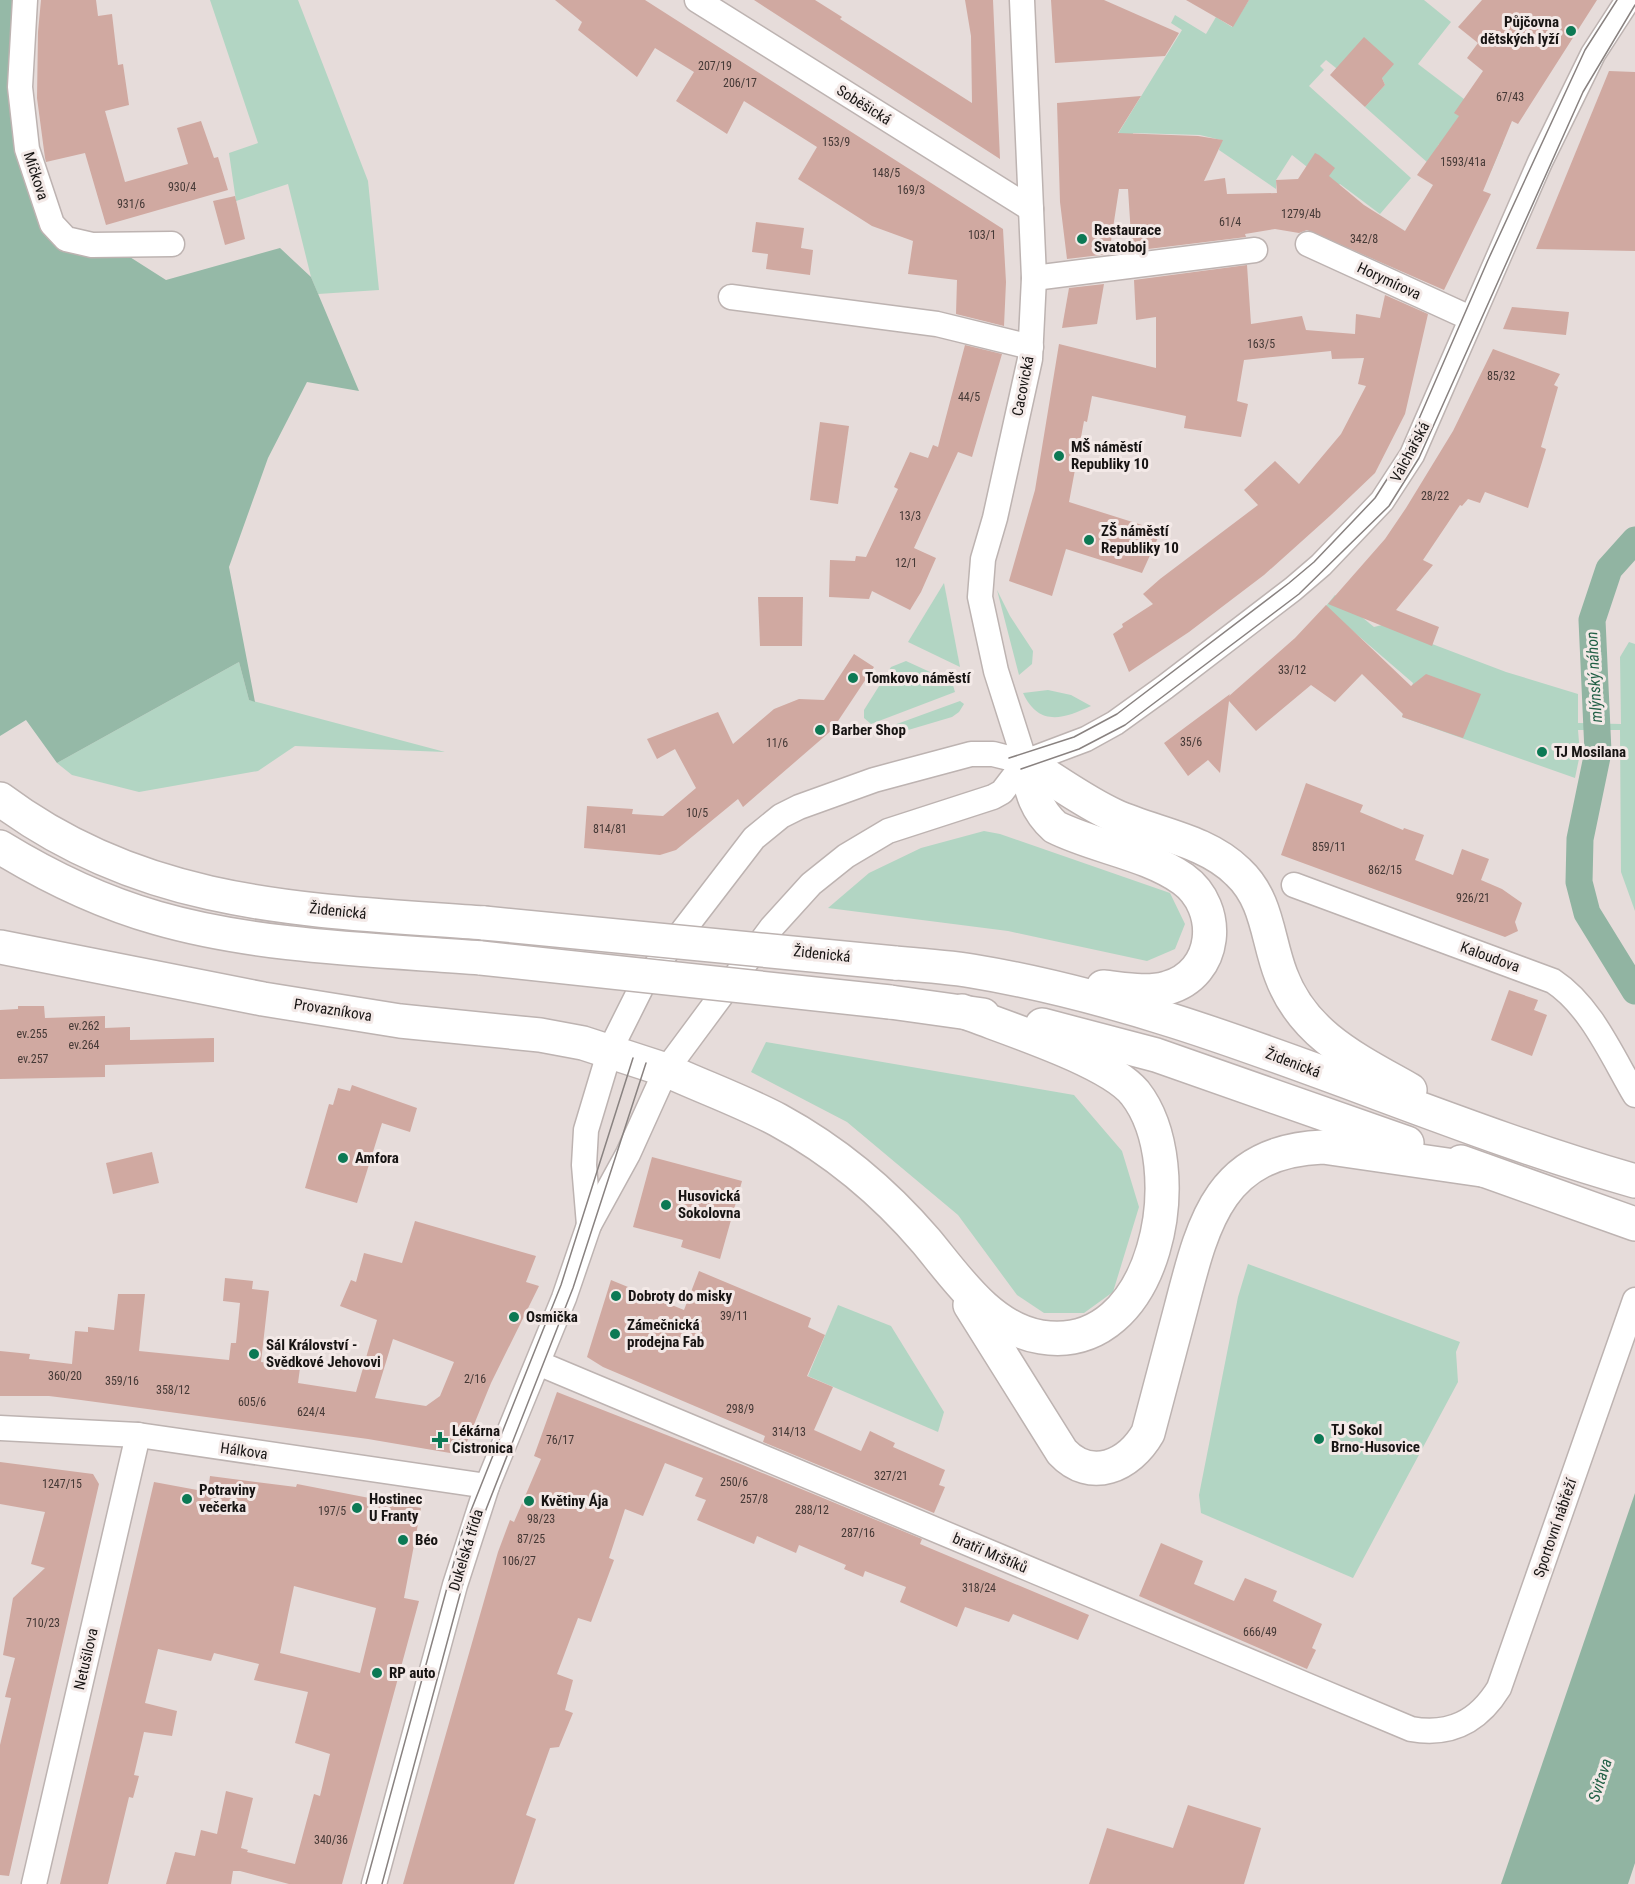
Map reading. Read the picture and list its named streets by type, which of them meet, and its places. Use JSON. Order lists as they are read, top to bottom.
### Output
{
  "streets": {
    "main road": ["Židenická", "Provazníkova"],
    "street": [
      "Soběšická",
      "Míčkova",
      "Horymírova",
      "Cacovická",
      "Valchařská",
      "Kaloudova",
      "Hálkova",
      "Sportovní nábřeží",
      "Dukelská třída",
      "bratří Mrštíků",
      "Netušilova"
    ]
  },
  "crossings": [
    ["Soběšická", "Cacovická"],
    ["Horymírova", "Valchařská"],
    ["Cacovická", "Valchařská"],
    ["Provazníkova", "Dukelská třída"],
    ["Hálkova", "Dukelská třída"],
    ["Hálkova", "Netušilova"],
    ["Sportovní nábřeží", "bratří Mrštíků"],
    ["Dukelská třída", "bratří Mrštíků"]
  ],
  "water": ["mlýnský náhon", "Svitava"],
  "places": {
    "other": [
      "Půjčovna dětských lyží",
      "Restaurace Svatoboj",
      "MŠ náměstí Republiky 10",
      "ZŠ náměstí Republiky 10",
      "Tomkovo náměstí",
      "Barber Shop",
      "TJ Mosilana",
      "Amfora",
      "Husovická Sokolovna",
      "Dobroty do misky",
      "Osmička",
      "Zámečnická prodejna Fab",
      "Sál Království - Svědkové Jehovovi",
      "TJ Sokol Brno-Husovice",
      "Potraviny večerka",
      "Květiny Ája",
      "Hostinec U Franty",
      "Béo",
      "RP auto"
    ],
    "health": ["Lékárna Cistronica"]
  },
  "house_numbers": [
    "207/19",
    "206/17",
    "67/43",
    "153/9",
    "1593/41a",
    "148/5",
    "930/4",
    "169/3",
    "931/6",
    "1279/4b",
    "61/4",
    "103/1",
    "342/8",
    "163/5",
    "85/32",
    "44/5",
    "28/22",
    "13/3",
    "12/1",
    "33/12",
    "35/6",
    "11/6",
    "10/5",
    "814/81",
    "859/11",
    "862/15",
    "926/21",
    "ev.262",
    "ev.255",
    "ev.264",
    "ev.257",
    "39/11",
    "360/20",
    "2/16",
    "359/16",
    "358/12",
    "605/6",
    "298/9",
    "624/4",
    "314/13",
    "76/17",
    "327/21",
    "250/6",
    "1247/15",
    "257/8",
    "288/12",
    "197/5",
    "98/23",
    "287/16",
    "87/25",
    "106/27",
    "318/24",
    "710/23",
    "666/49",
    "340/36"
  ]
}
